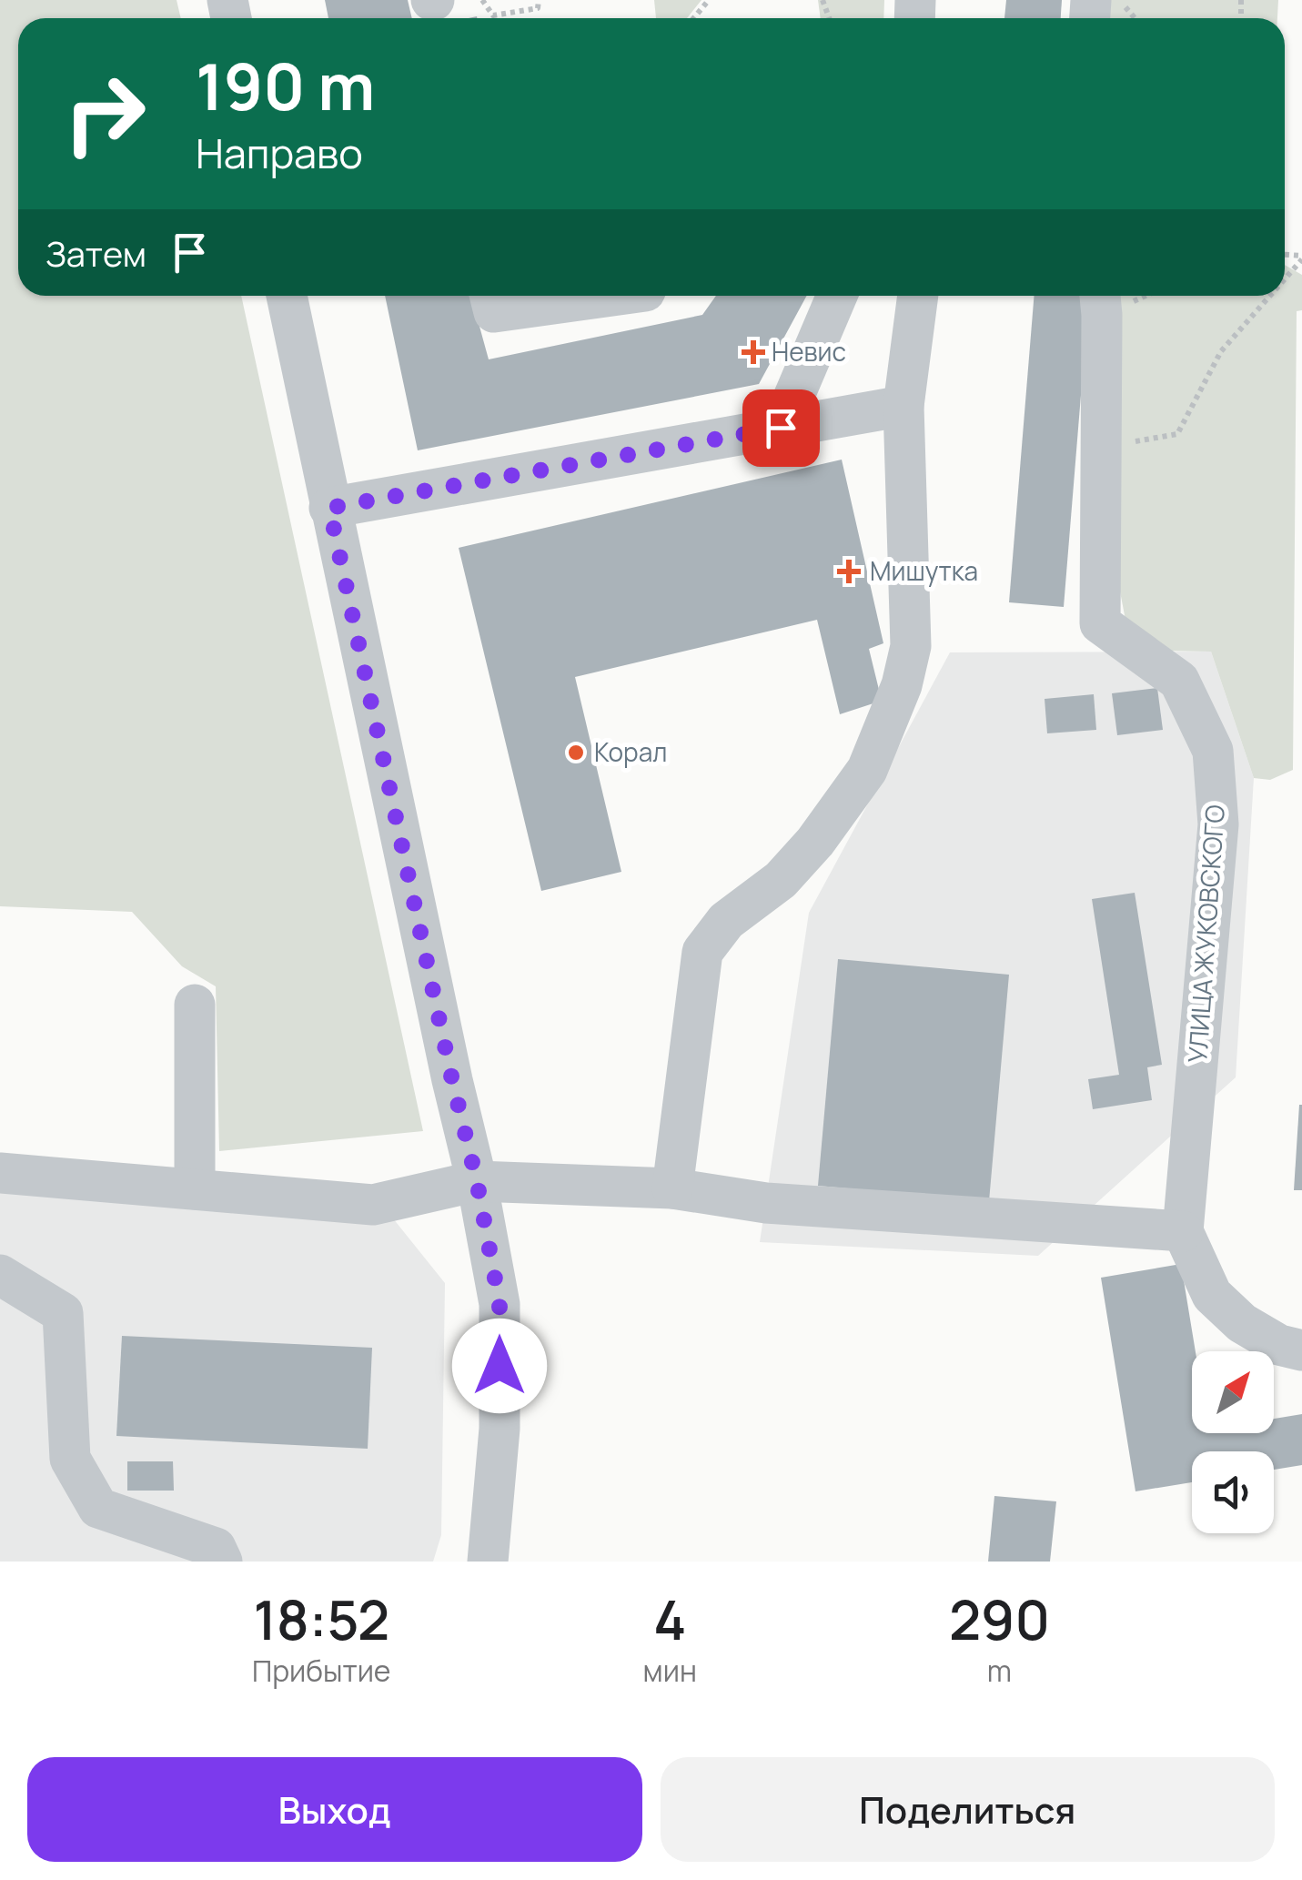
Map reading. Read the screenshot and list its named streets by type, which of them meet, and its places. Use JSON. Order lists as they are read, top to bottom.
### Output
{
  "streets": {
    "street": ["УЛИЦА ЖУКОВСКОГО"]
  },
  "places": {
    "health": ["Невис", "Мишутка"],
    "other": ["Корал"]
  },
  "north": "top right",
  "page": {
    "turn": ["190 m", "Направо"],
    "then": "Затем",
    "eta": [
      "18:52",
      "Прибытие",
      "4",
      "мин",
      "290",
      "m"
    ],
    "buttons": ["Выход", "Поделиться"]
  }
}
